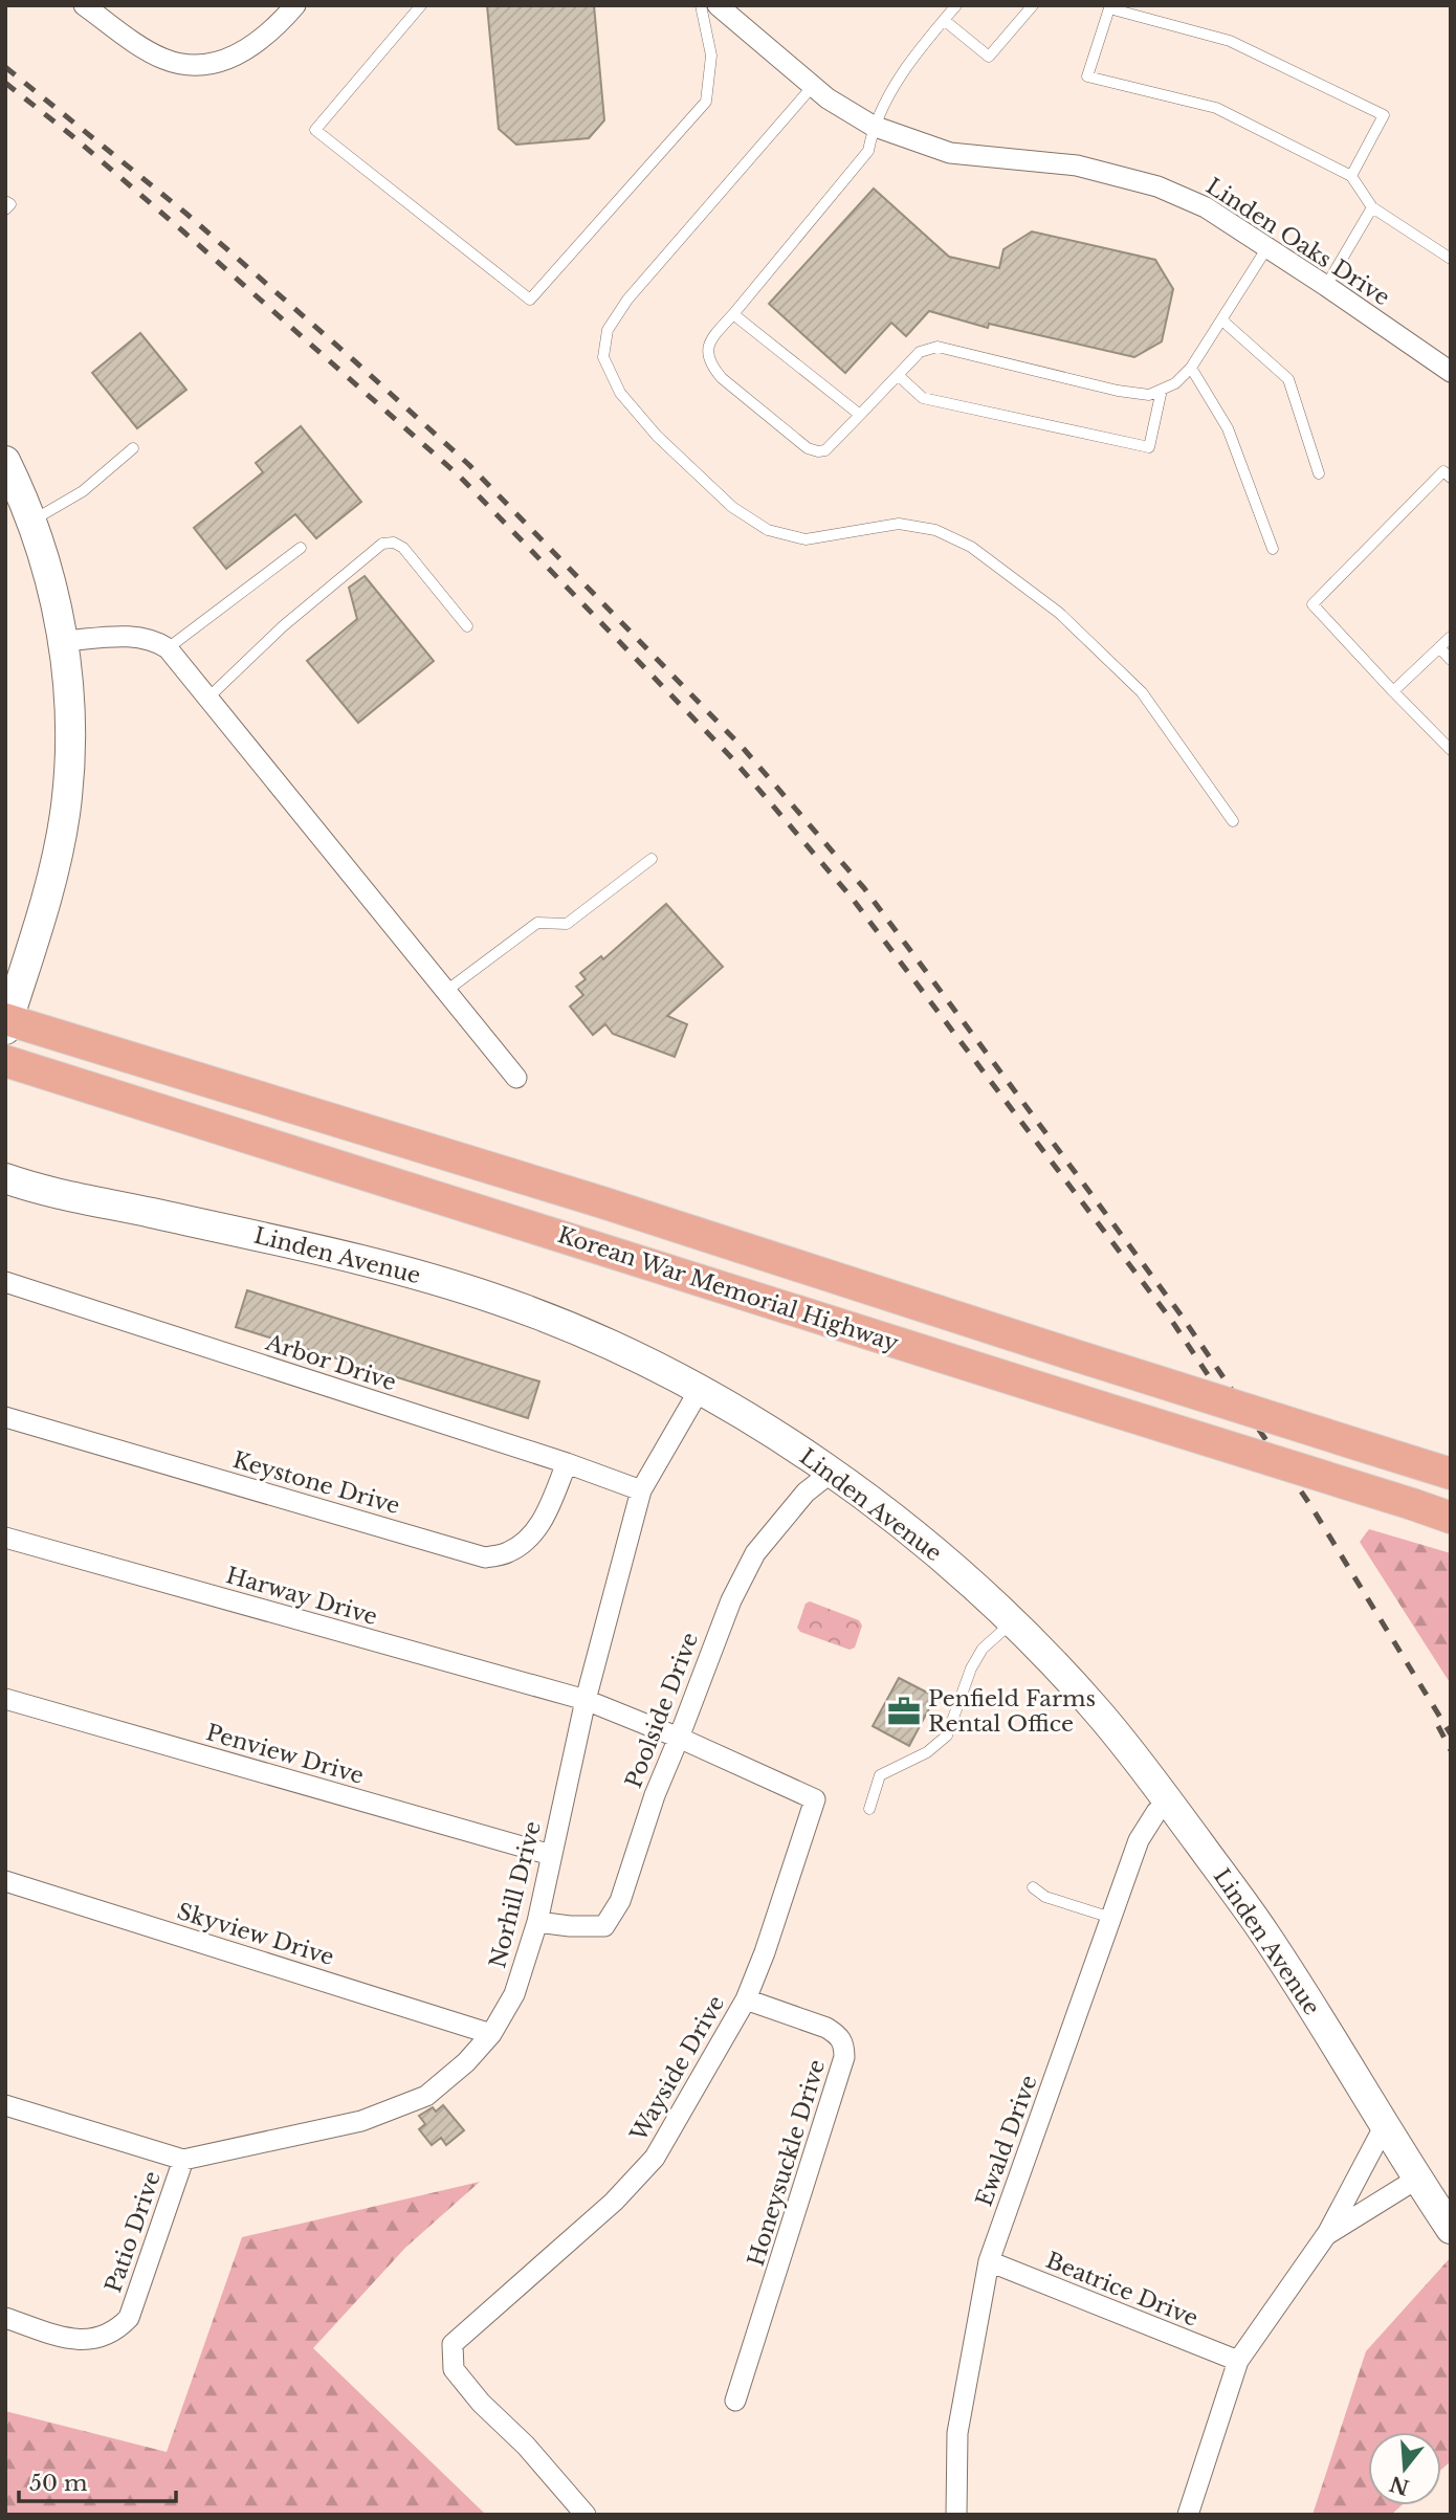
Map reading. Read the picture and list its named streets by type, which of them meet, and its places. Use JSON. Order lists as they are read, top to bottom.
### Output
{
  "streets": {
    "main road": ["Korean War Memorial Highway"],
    "street": [
      "Linden Oaks Drive",
      "Linden Avenue",
      "Arbor Drive",
      "Keystone Drive",
      "Harway Drive",
      "Poolside Drive",
      "Penview Drive",
      "Norhill Drive",
      "Skyview Drive",
      "Wayside Drive",
      "Ewald Drive",
      "Honeysuckle Drive",
      "Patio Drive",
      "Beatrice Drive"
    ]
  },
  "crossings": [
    ["Linden Avenue", "Poolside Drive"],
    ["Linden Avenue", "Norhill Drive"],
    ["Linden Avenue", "Ewald Drive"],
    ["Arbor Drive", "Keystone Drive"],
    ["Arbor Drive", "Norhill Drive"],
    ["Harway Drive", "Poolside Drive"],
    ["Harway Drive", "Norhill Drive"],
    ["Harway Drive", "Wayside Drive"],
    ["Poolside Drive", "Norhill Drive"],
    ["Poolside Drive", "Wayside Drive"],
    ["Penview Drive", "Norhill Drive"],
    ["Norhill Drive", "Skyview Drive"],
    ["Norhill Drive", "Patio Drive"],
    ["Wayside Drive", "Honeysuckle Drive"],
    ["Ewald Drive", "Beatrice Drive"]
  ],
  "places": {
    "office": ["Penfield Farms Rental Office"]
  },
  "scale_bar": "50 m",
  "north": "bottom"
}
